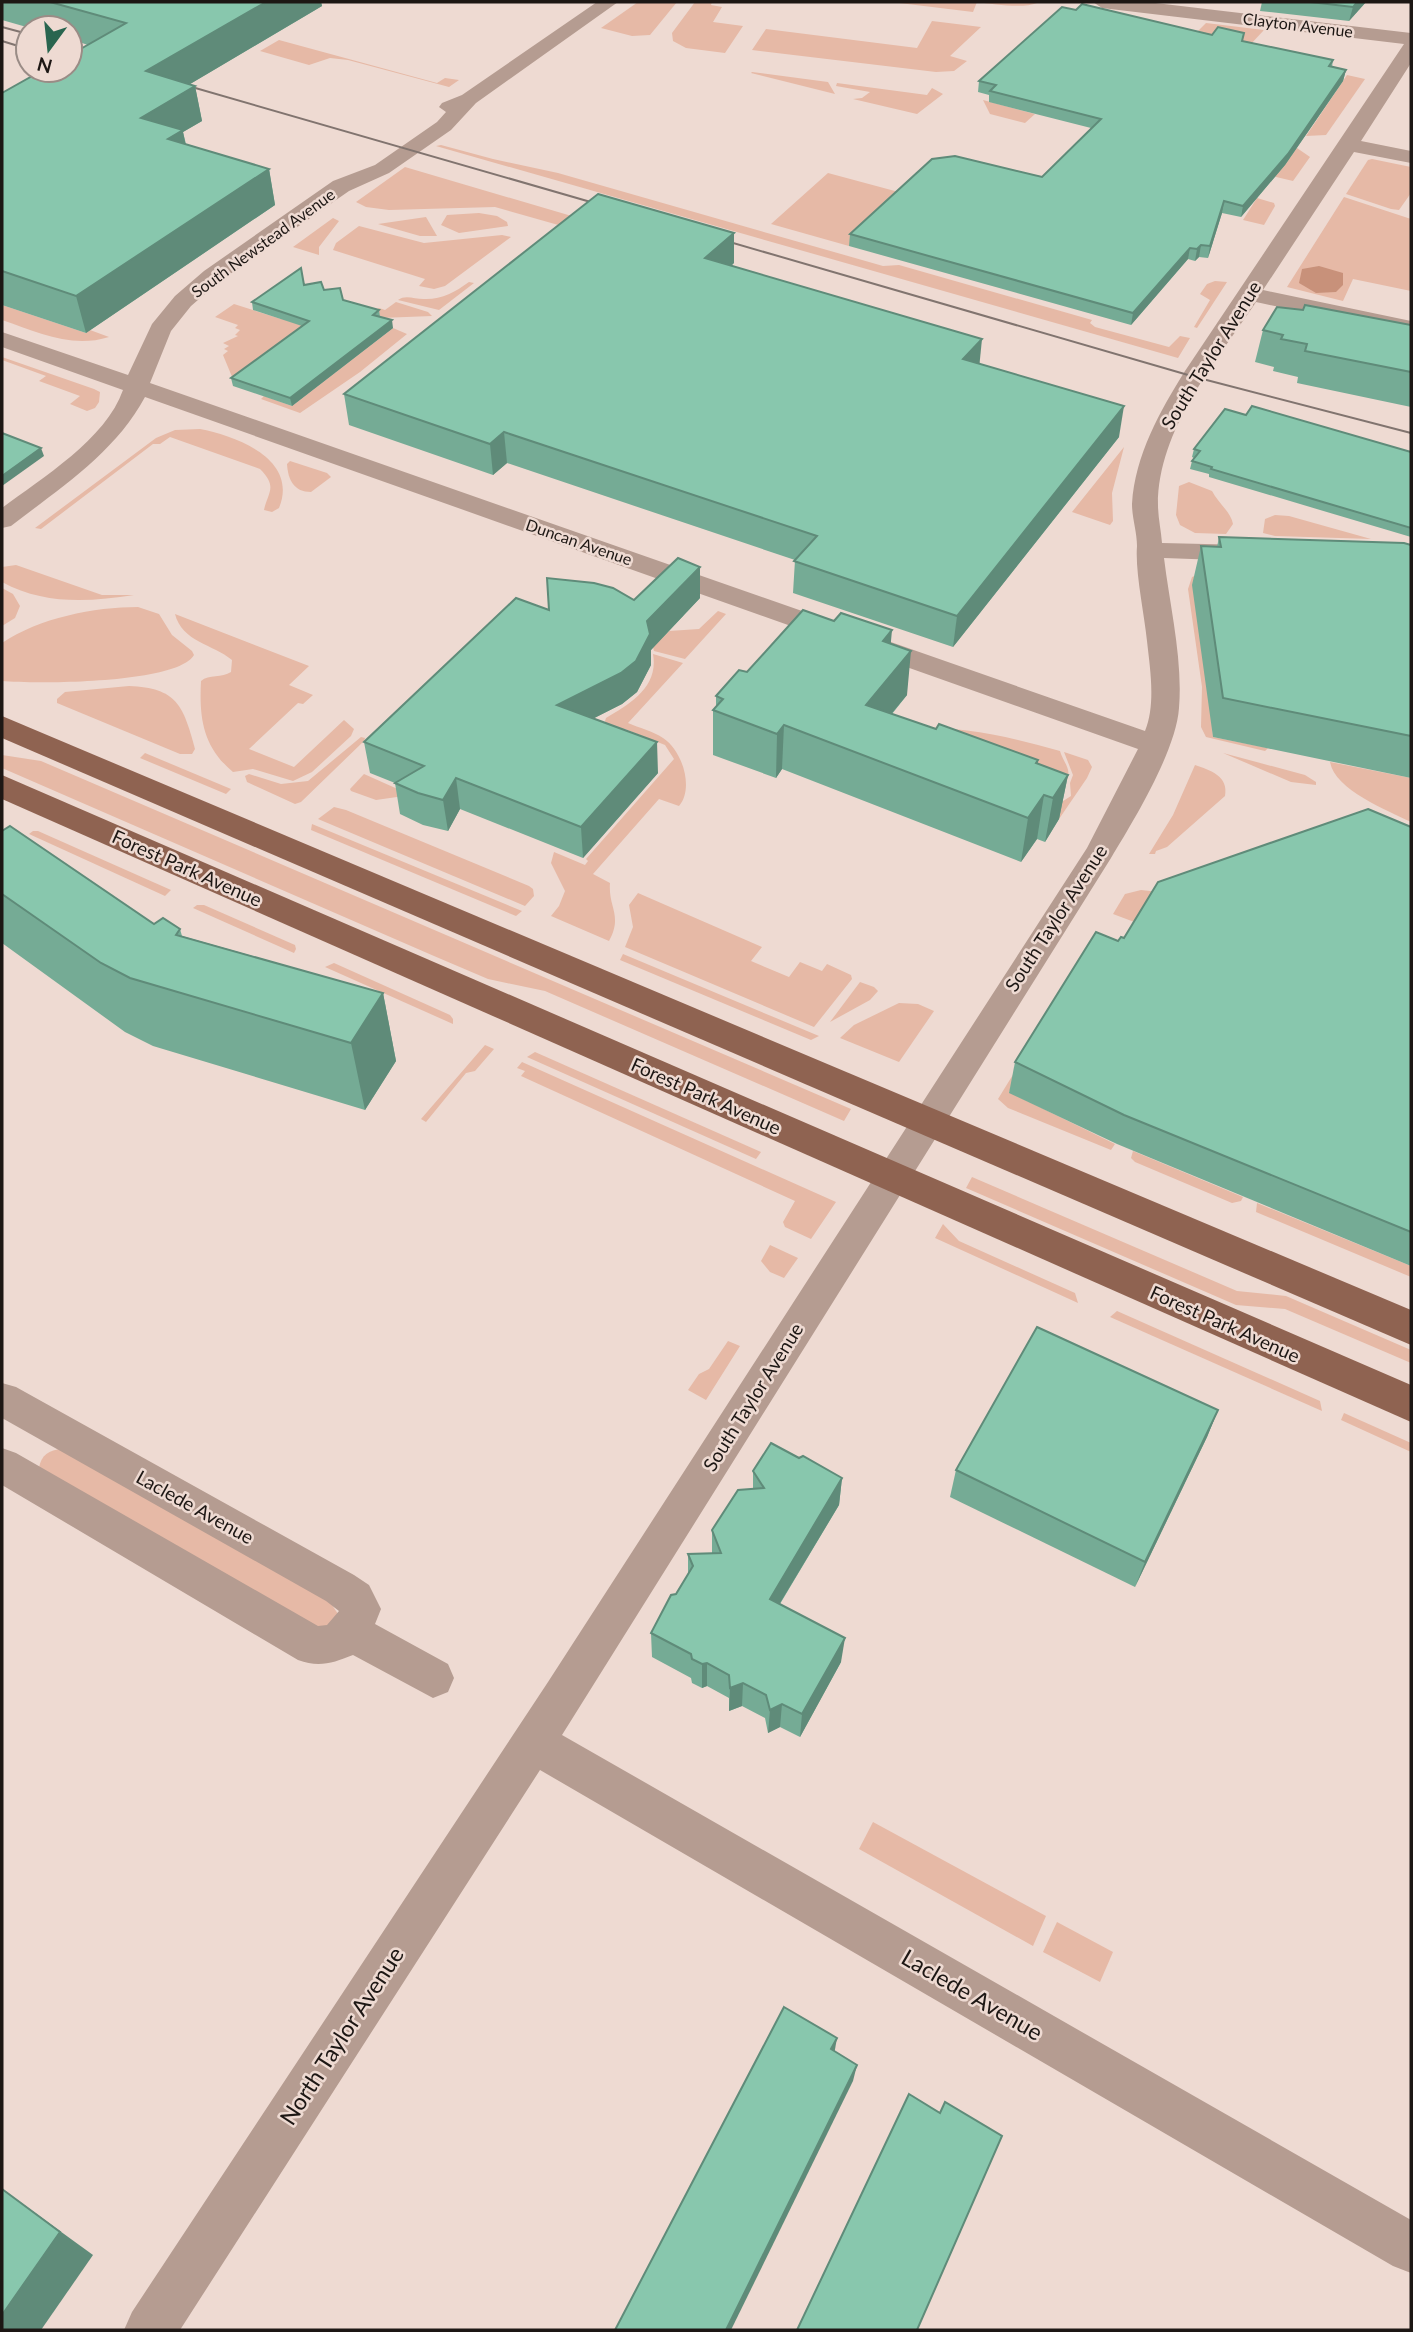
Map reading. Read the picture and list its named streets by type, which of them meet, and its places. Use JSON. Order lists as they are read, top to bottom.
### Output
{
  "streets": {
    "main road": ["Forest Park Avenue"],
    "street": [
      "Clayton Avenue",
      "South Newstead Avenue",
      "South Taylor Avenue",
      "Duncan Avenue",
      "Laclede Avenue",
      "North Taylor Avenue"
    ]
  },
  "crossings": [
    ["South Newstead Avenue", "Duncan Avenue"],
    ["South Taylor Avenue", "Duncan Avenue"],
    ["South Taylor Avenue", "Forest Park Avenue"],
    ["South Taylor Avenue", "Laclede Avenue"],
    ["South Taylor Avenue", "North Taylor Avenue"],
    ["Laclede Avenue", "North Taylor Avenue"]
  ],
  "north": "bottom"
}
